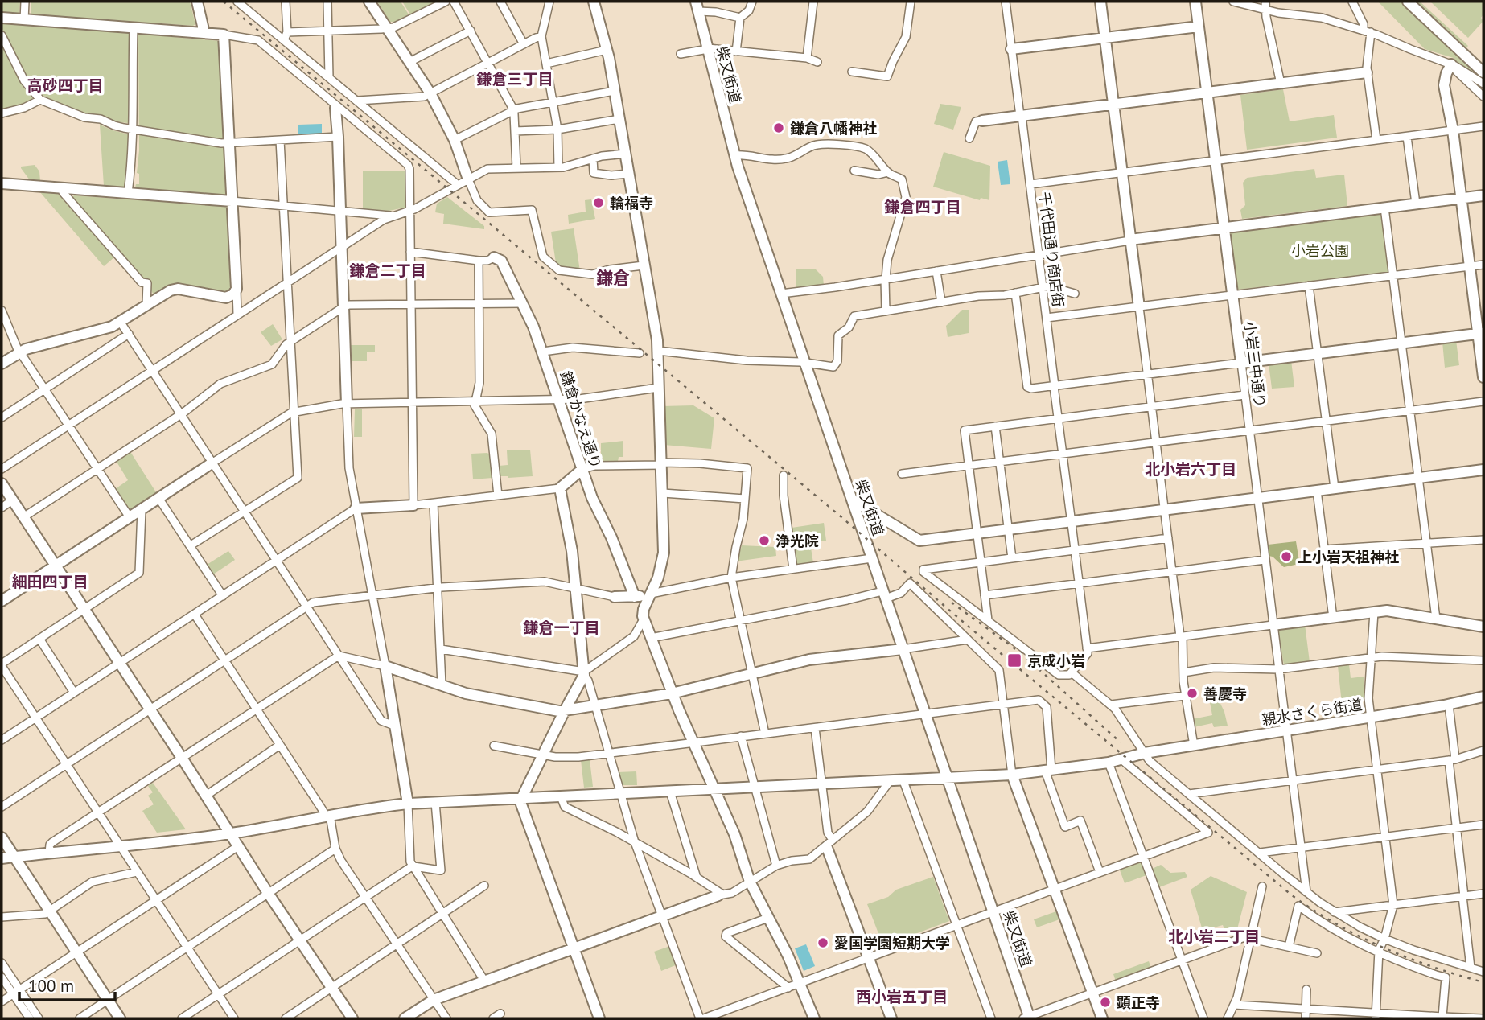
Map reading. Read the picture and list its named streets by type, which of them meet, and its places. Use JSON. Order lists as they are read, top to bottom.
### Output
{
  "streets": {
    "street": [
      "柴又街道",
      "千代田通り商店街",
      "小岩三中通り",
      "鎌倉かなえ通り",
      "親水さくら街道"
    ]
  },
  "crossings": [
    ["柴又街道", "親水さくら街道"],
    ["小岩三中通り", "親水さくら街道"]
  ],
  "districts": [
    "鎌倉三丁目",
    "高砂四丁目",
    "鎌倉四丁目",
    "鎌倉二丁目",
    "鎌倉",
    "北小岩六丁目",
    "細田四丁目",
    "鎌倉一丁目",
    "北小岩二丁目",
    "西小岩五丁目"
  ],
  "parks": ["小岩公園"],
  "places": {
    "other": [
      "鎌倉八幡神社",
      "輪福寺",
      "浄光院",
      "上小岩天祖神社",
      "善慶寺",
      "愛国学園短期大学",
      "顕正寺"
    ],
    "transit": ["京成小岩"]
  },
  "scale_bar": "100 m"
}
